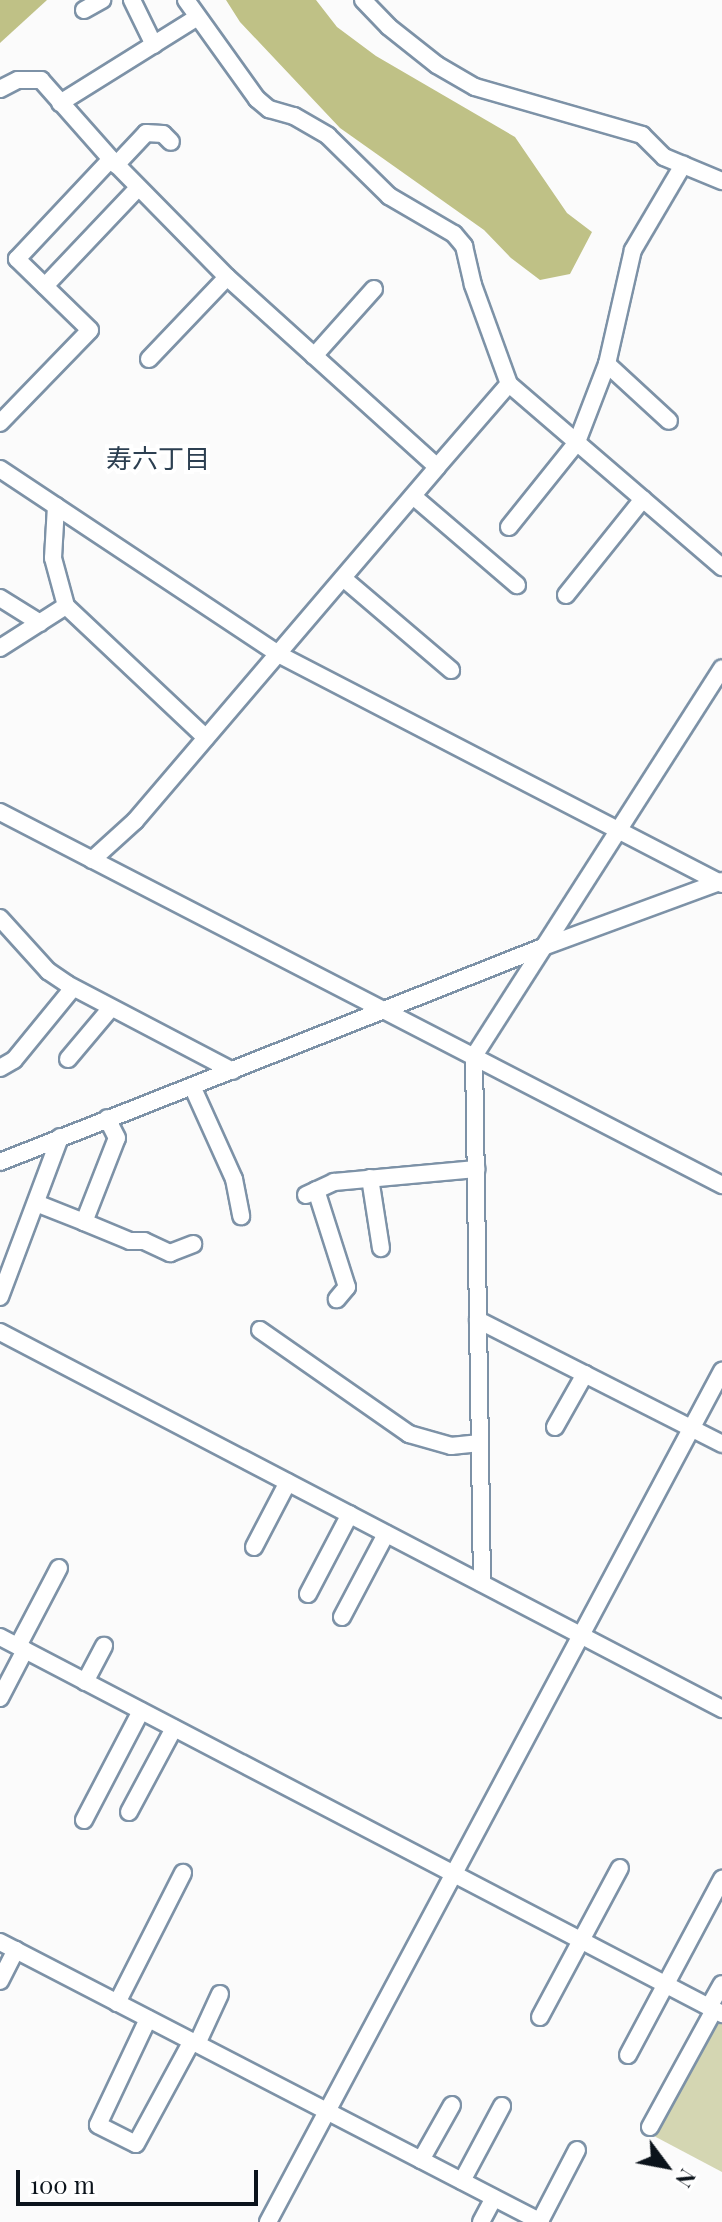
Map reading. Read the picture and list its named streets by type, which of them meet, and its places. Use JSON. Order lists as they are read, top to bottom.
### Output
{
  "districts": ["寿六丁目"],
  "scale_bar": "100 m",
  "north": "bottom right"
}
